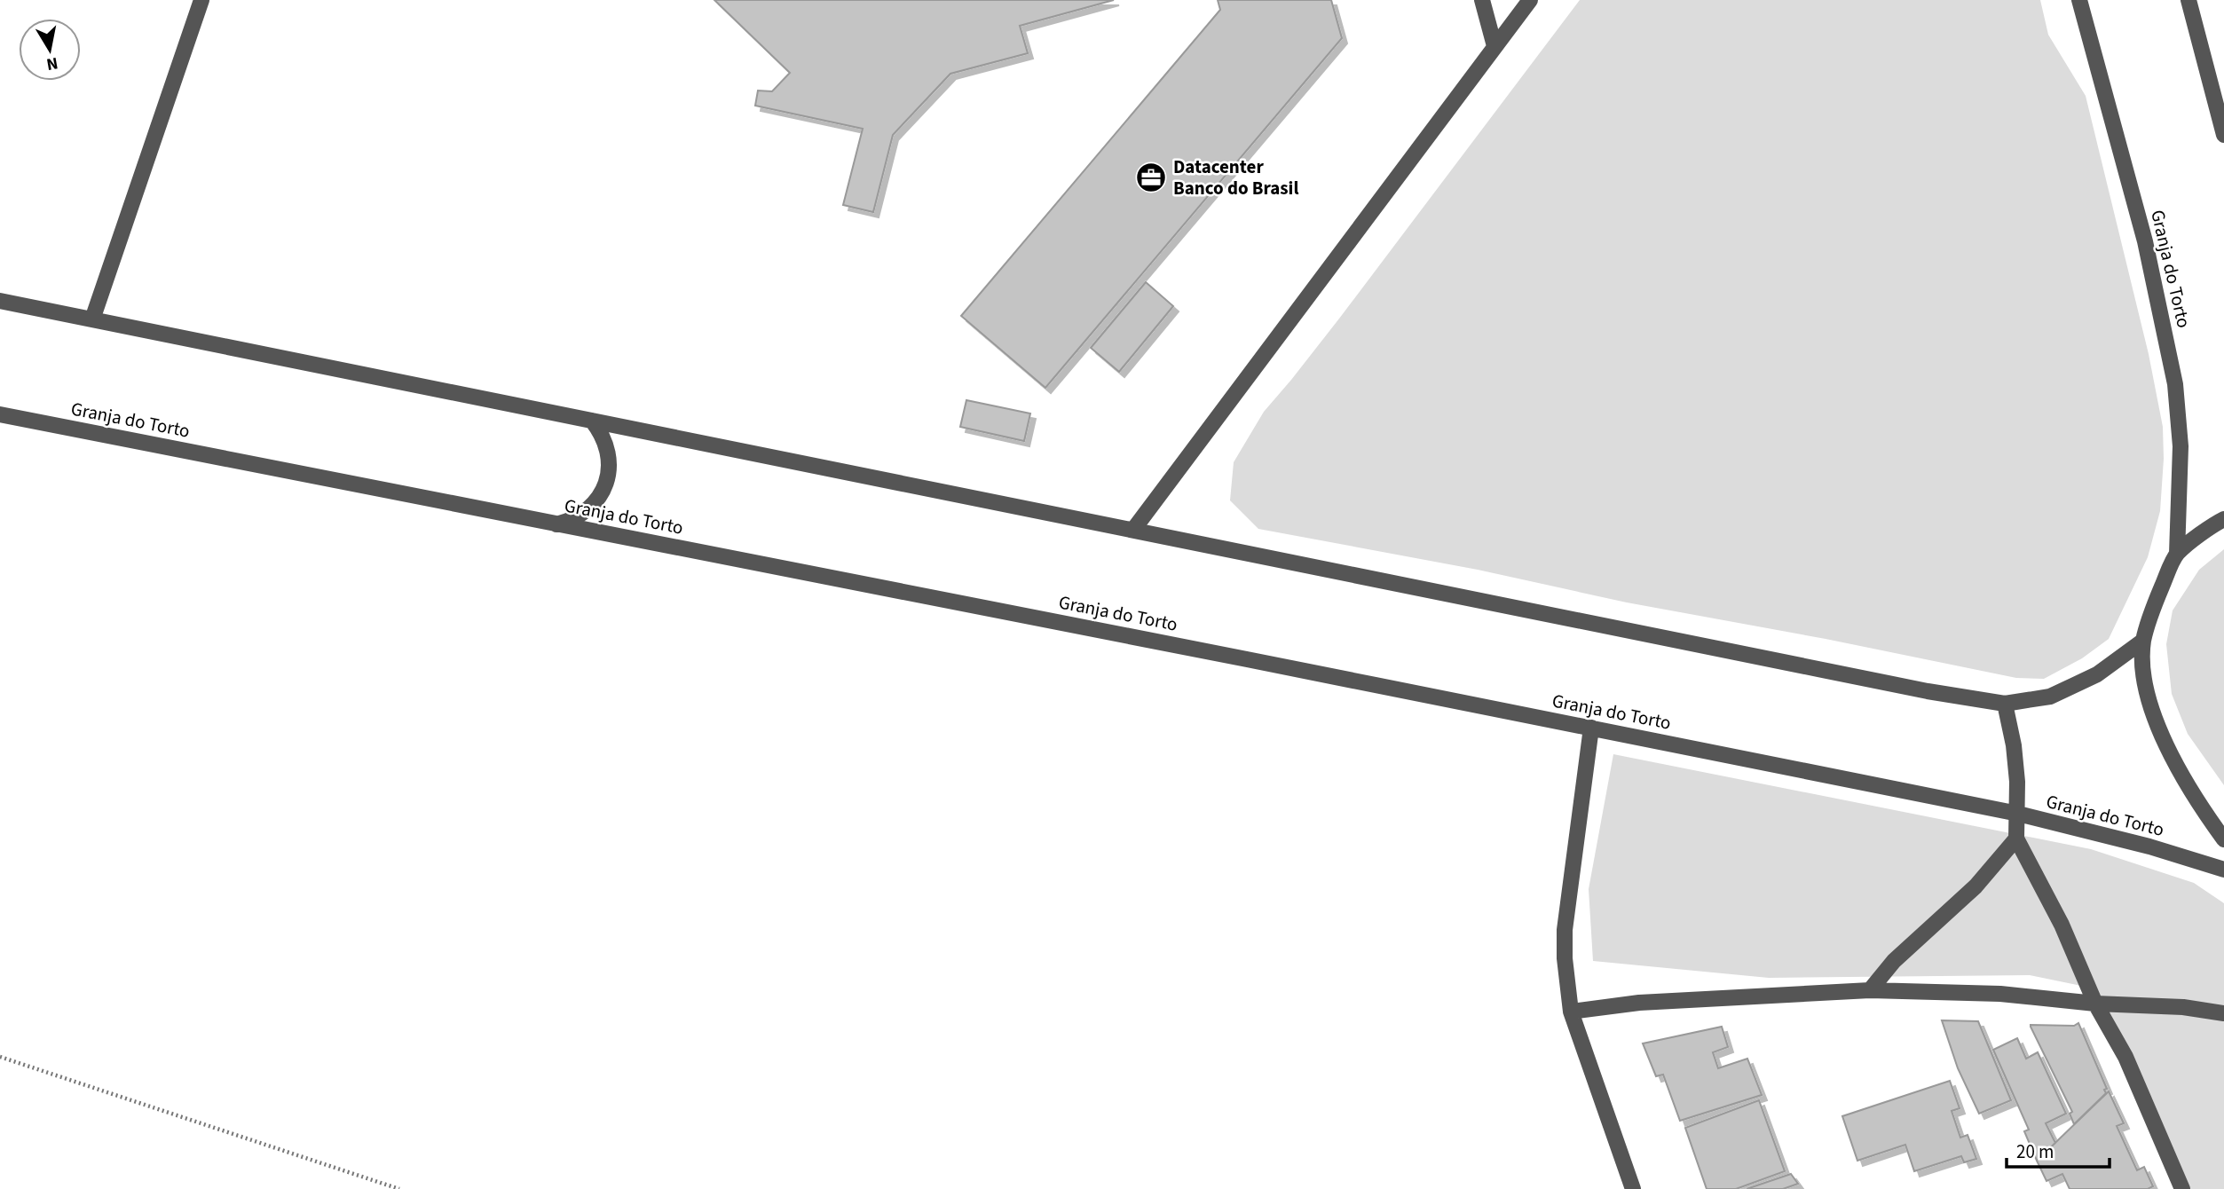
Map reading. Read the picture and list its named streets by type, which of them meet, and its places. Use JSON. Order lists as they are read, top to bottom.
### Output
{
  "streets": {
    "street": ["Granja do Torto"]
  },
  "places": {
    "office": ["Datacenter Banco do Brasil"]
  },
  "scale_bar": "20 m",
  "north": "bottom"
}
